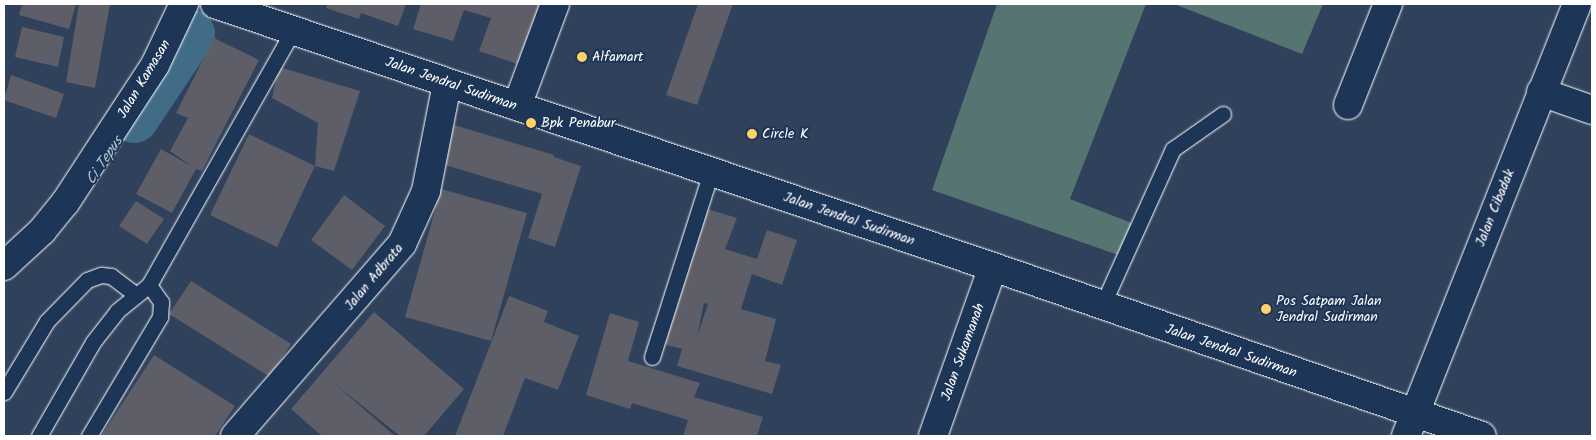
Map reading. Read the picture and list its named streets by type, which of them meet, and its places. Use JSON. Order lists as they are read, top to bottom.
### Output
{
  "streets": {
    "main road": [
      "Jalan Kamasan",
      "Jalan Jendral Sudirman",
      "Jalan Cibadak",
      "Jalan Adbrata",
      "Jalan Sukamanah"
    ]
  },
  "crossings": [
    ["Jalan Jendral Sudirman", "Jalan Cibadak"],
    ["Jalan Jendral Sudirman", "Jalan Adbrata"],
    ["Jalan Jendral Sudirman", "Jalan Sukamanah"]
  ],
  "water": ["Ci Tepus"],
  "places": [
    "Alfamart",
    "Bpk Penabur",
    "Circle K",
    "Pos Satpam Jalan Jendral Sudirman"
  ]
}
